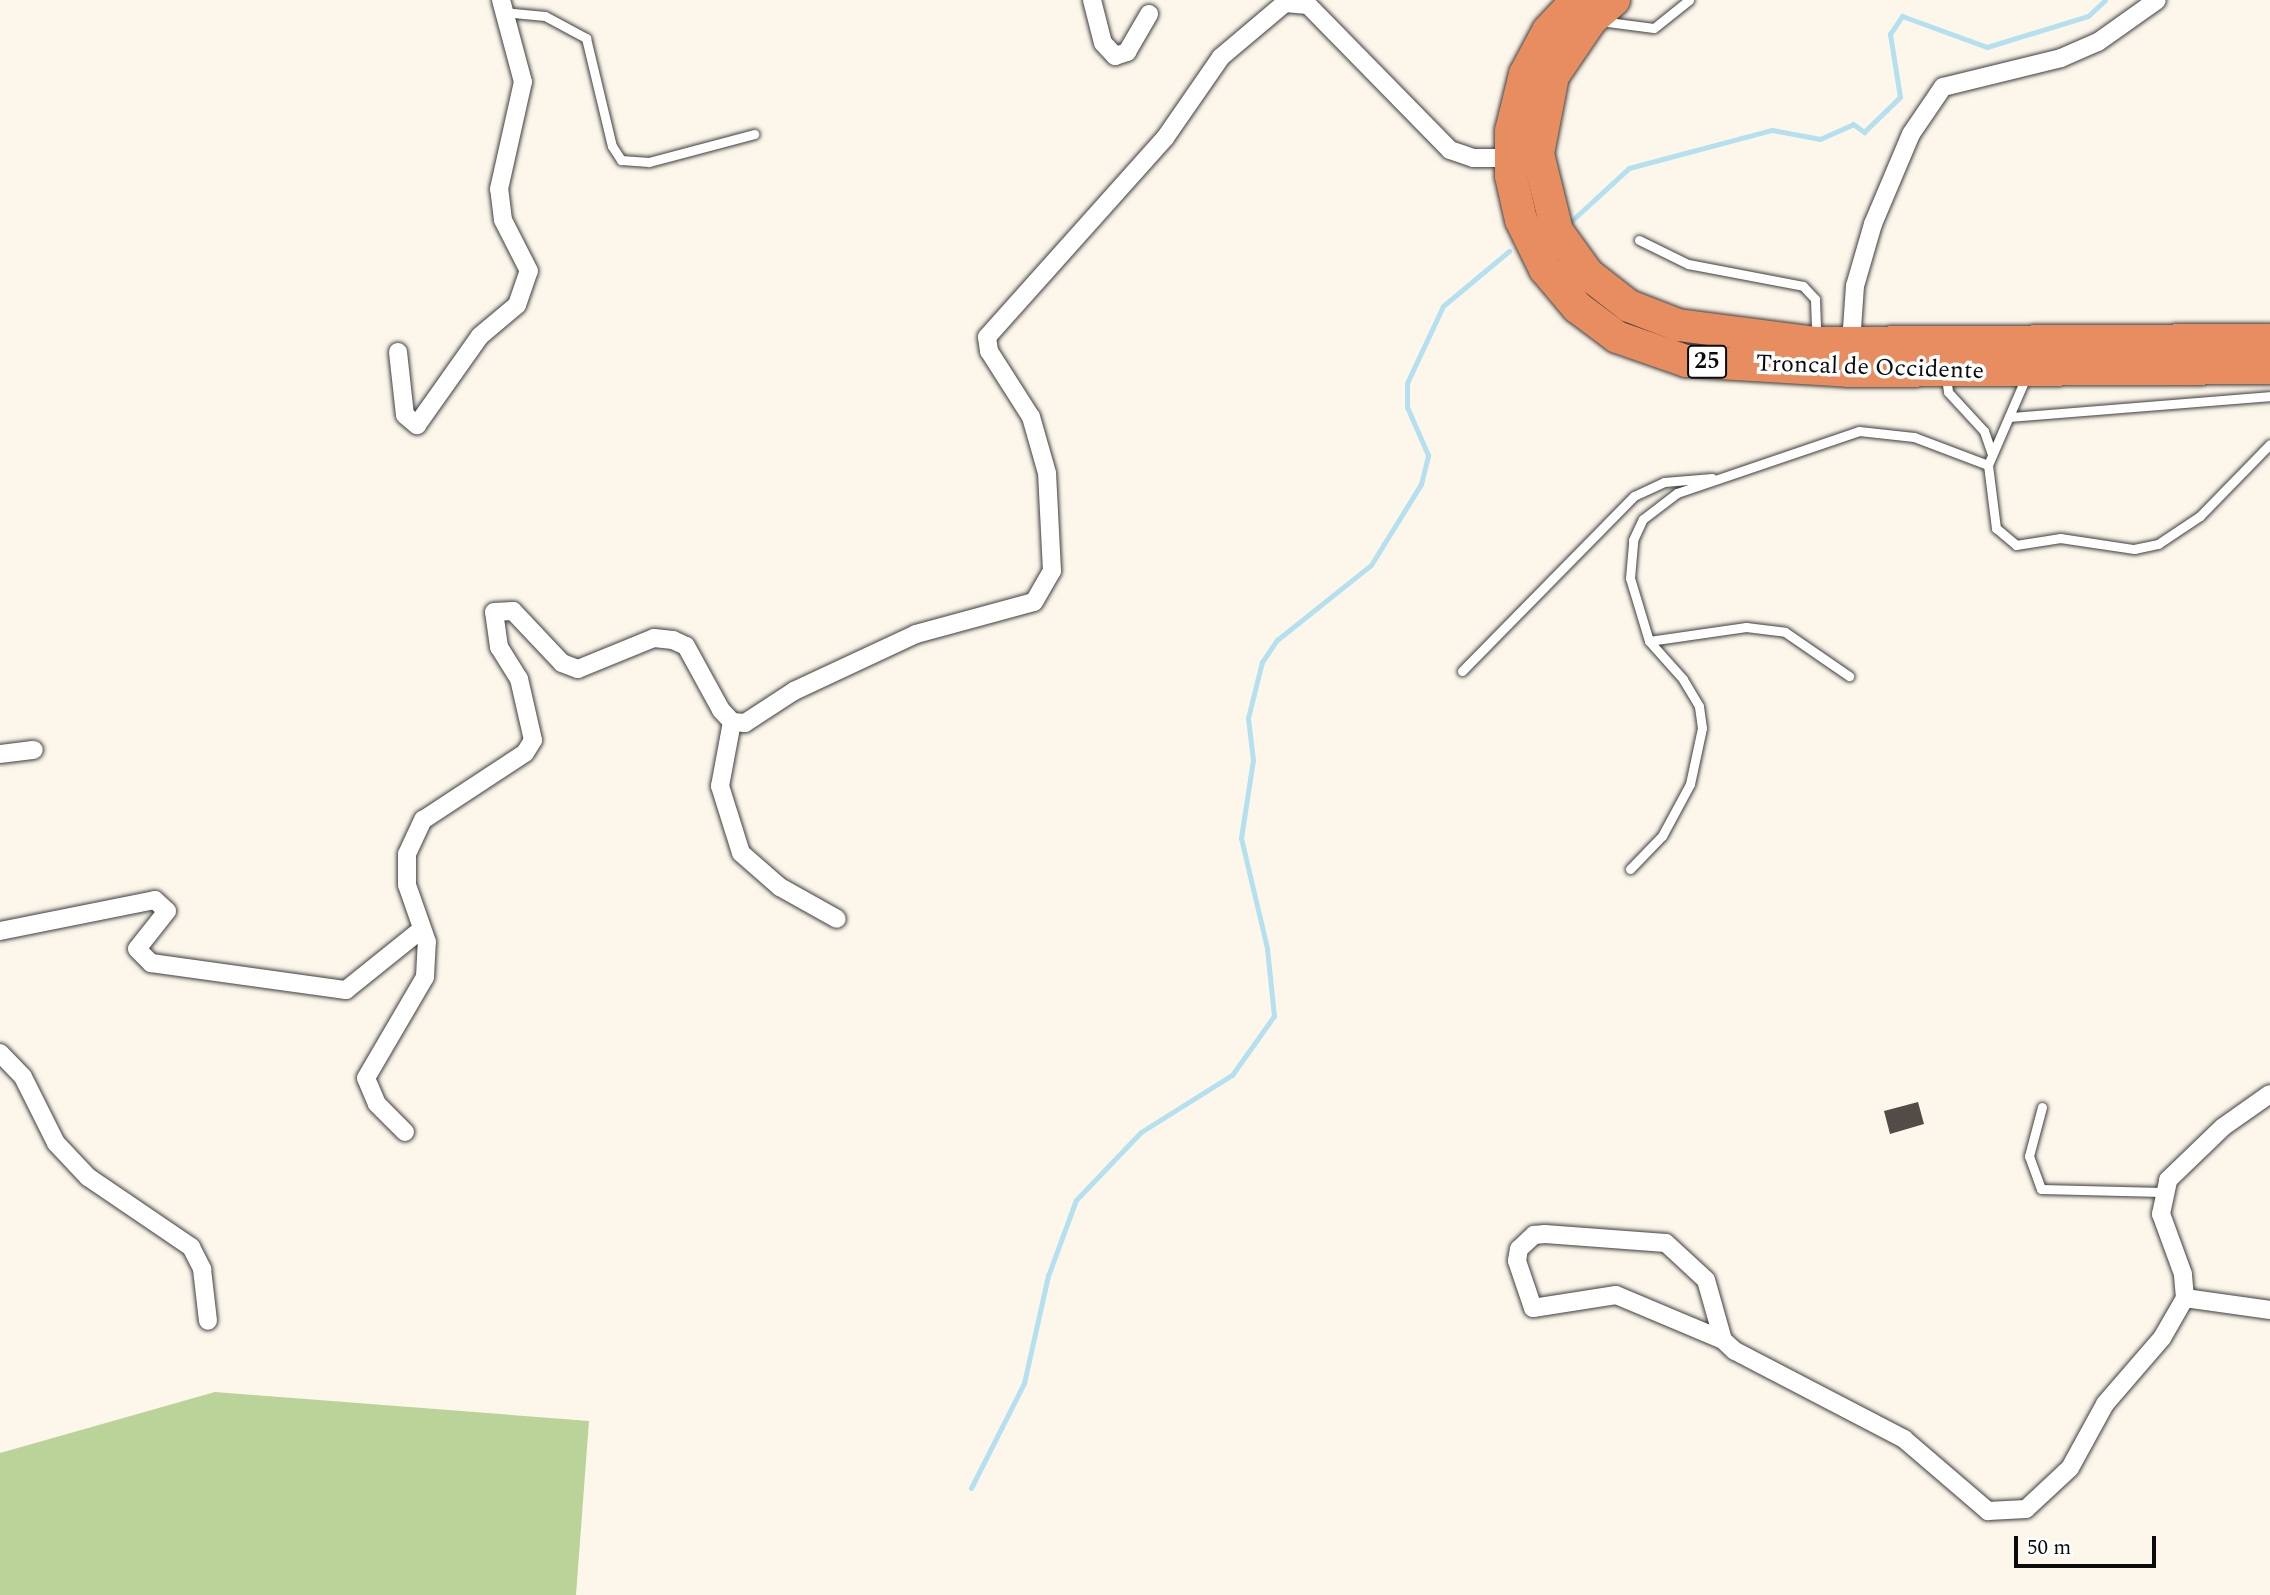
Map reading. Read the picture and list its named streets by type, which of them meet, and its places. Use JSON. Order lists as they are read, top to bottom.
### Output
{
  "streets": {
    "highway": ["25", "Troncal de Occidente"]
  },
  "scale_bar": "50 m"
}
